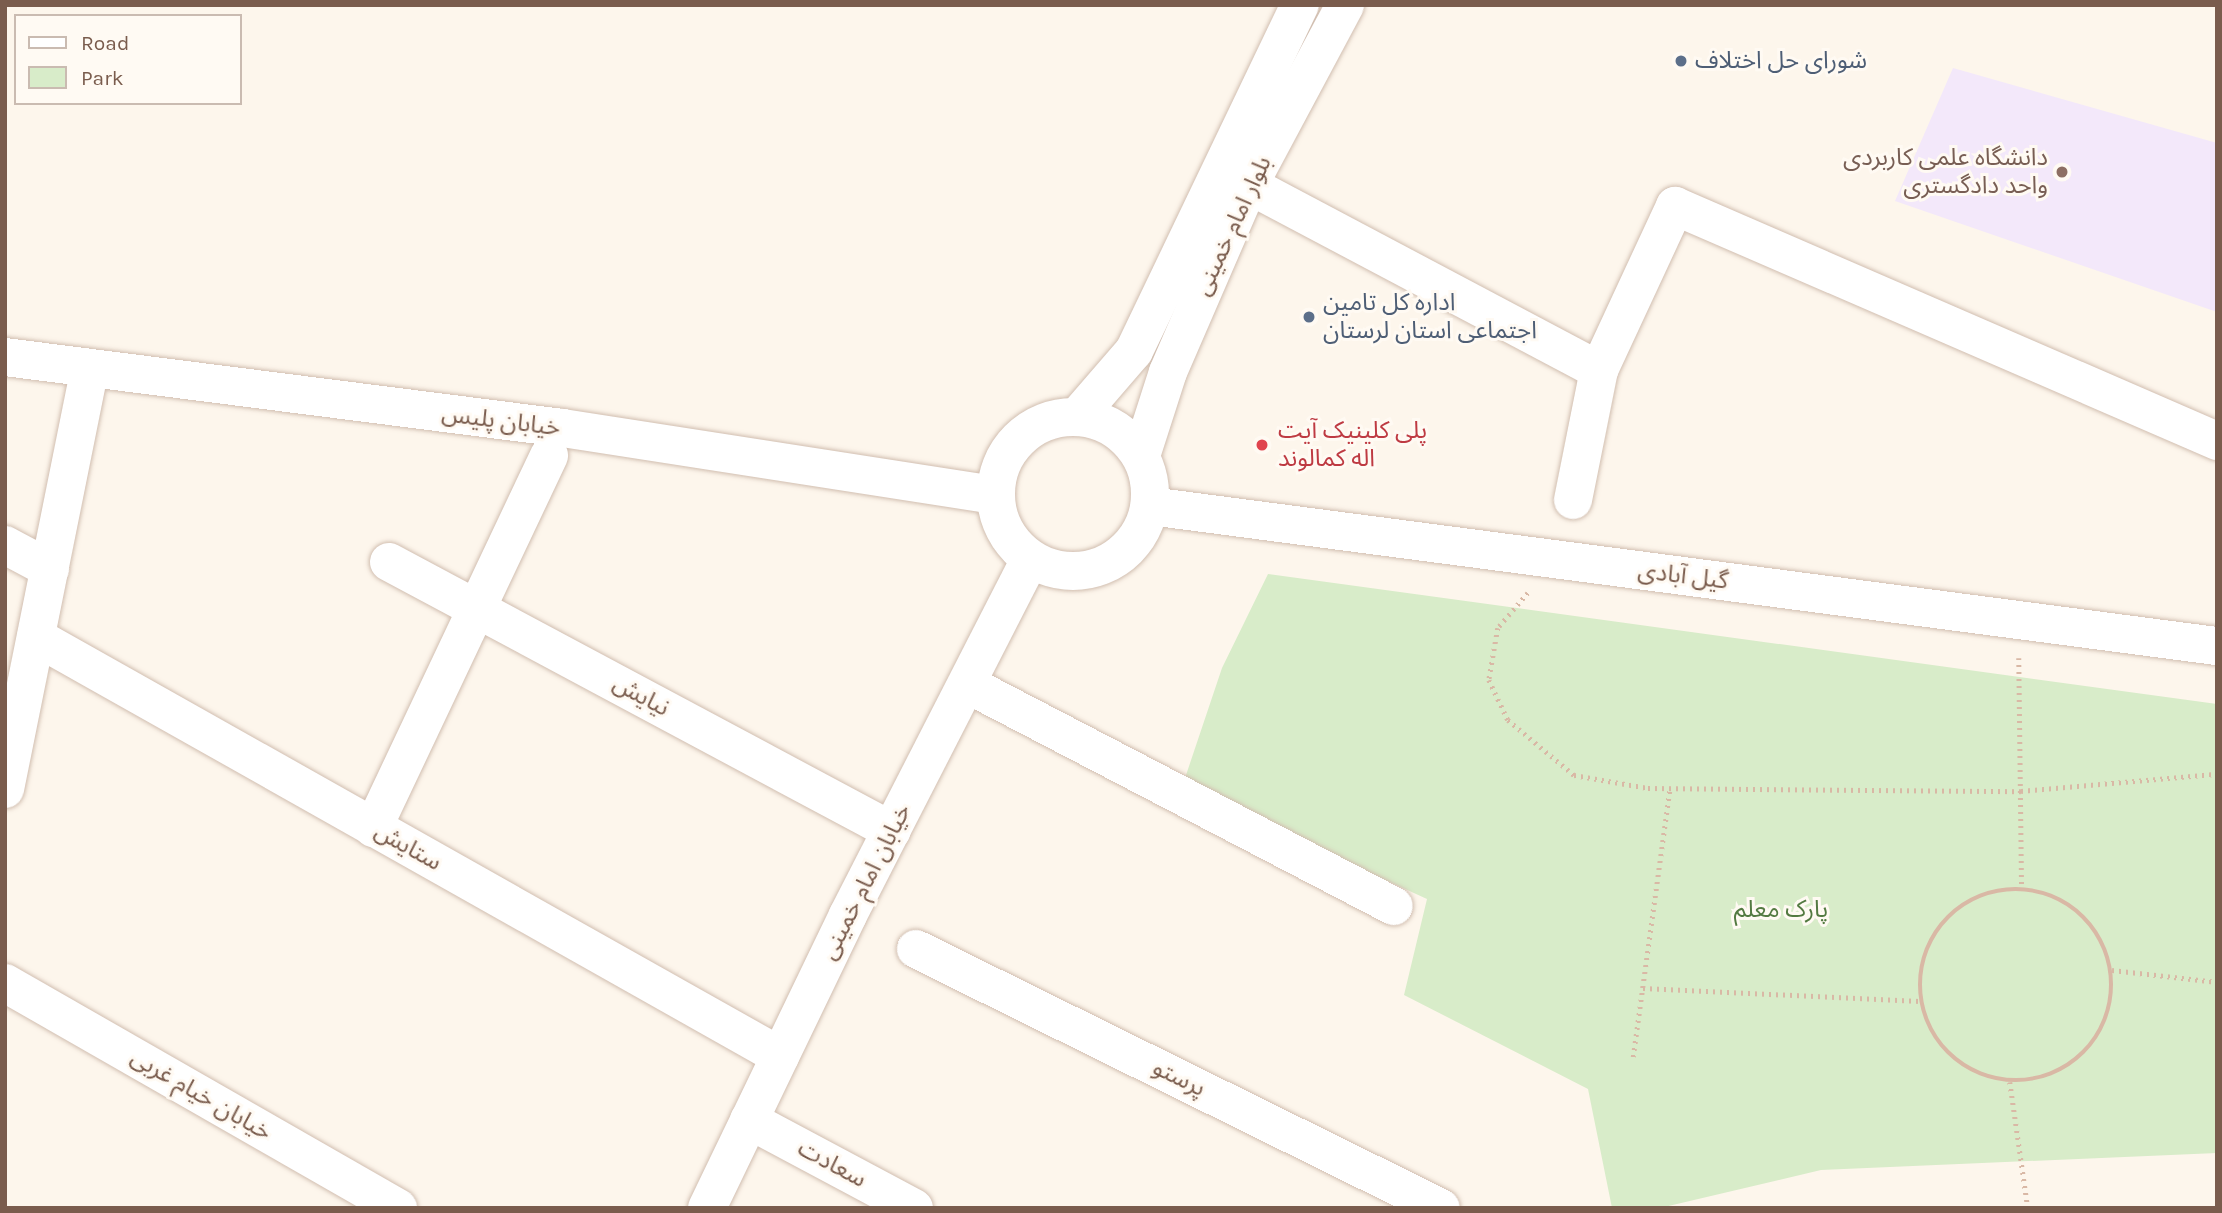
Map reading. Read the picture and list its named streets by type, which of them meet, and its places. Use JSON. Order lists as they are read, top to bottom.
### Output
{
  "streets": {
    "street": [
      "بلوار امام خمینی",
      "خیابان پلیس",
      "گیل آبادی",
      "نیایش",
      "ستایش",
      "خیابان امام خمینی",
      "پرستو",
      "خیابان خیام غربی",
      "سعادت"
    ]
  },
  "crossings": [
    ["بلوار امام خمینی", "خیابان پلیس"],
    ["بلوار امام خمینی", "گیل آبادی"],
    ["بلوار امام خمینی", "خیابان امام خمینی"],
    ["خیابان پلیس", "گیل آبادی"],
    ["خیابان پلیس", "خیابان امام خمینی"],
    ["گیل آبادی", "خیابان امام خمینی"],
    ["نیایش", "خیابان امام خمینی"],
    ["ستایش", "خیابان امام خمینی"],
    ["خیابان امام خمینی", "سعادت"]
  ],
  "parks": ["پارک معلم"],
  "places": [
    "شورای حل اختلاف",
    "دانشگاه علمی کاربردی واحد دادگستری",
    "اداره کل تامین اجتماعی استان لرستان",
    "پلی کلینیک آیت اله کمالوند"
  ],
  "legend": ["Road", "Park"]
}
